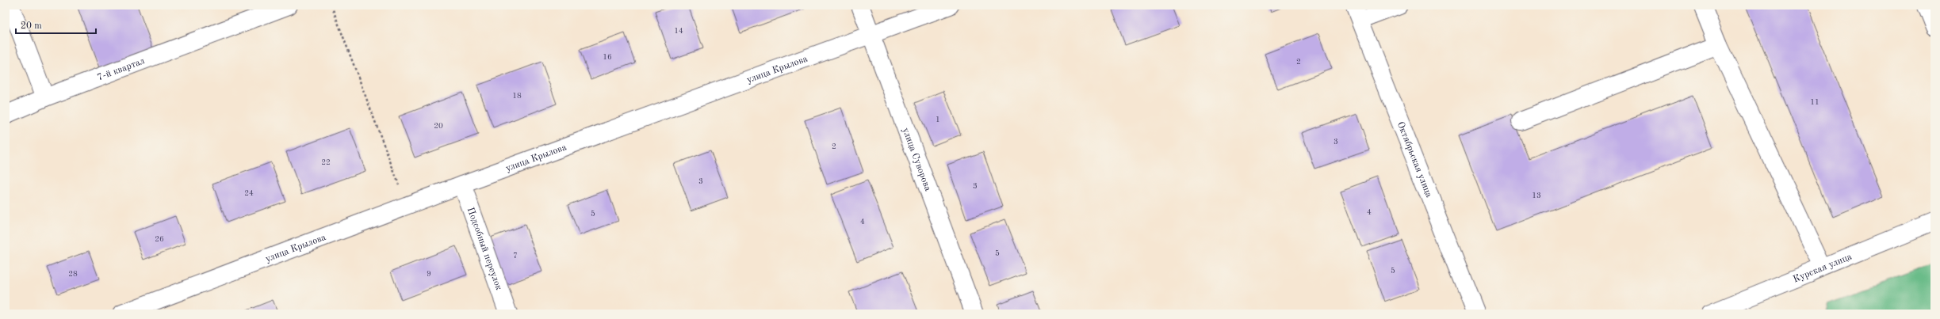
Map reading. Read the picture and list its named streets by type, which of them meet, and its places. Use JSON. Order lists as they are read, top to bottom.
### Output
{
  "streets": {
    "street": [
      "7-й квартал",
      "улица Крылова",
      "улица Суворова",
      "Октябрьская улица",
      "Подсобный переулок",
      "Курская улица"
    ]
  },
  "crossings": [
    ["улица Крылова", "улица Суворова"],
    ["улица Крылова", "Подсобный переулок"]
  ],
  "house_numbers": [
    "14",
    "16",
    "2",
    "18",
    "11",
    "1",
    "20",
    "3",
    "2",
    "22",
    "3",
    "3",
    "24",
    "13",
    "4",
    "5",
    "4",
    "26",
    "5",
    "7",
    "5",
    "28",
    "9"
  ],
  "scale_bar": "20 m"
}
